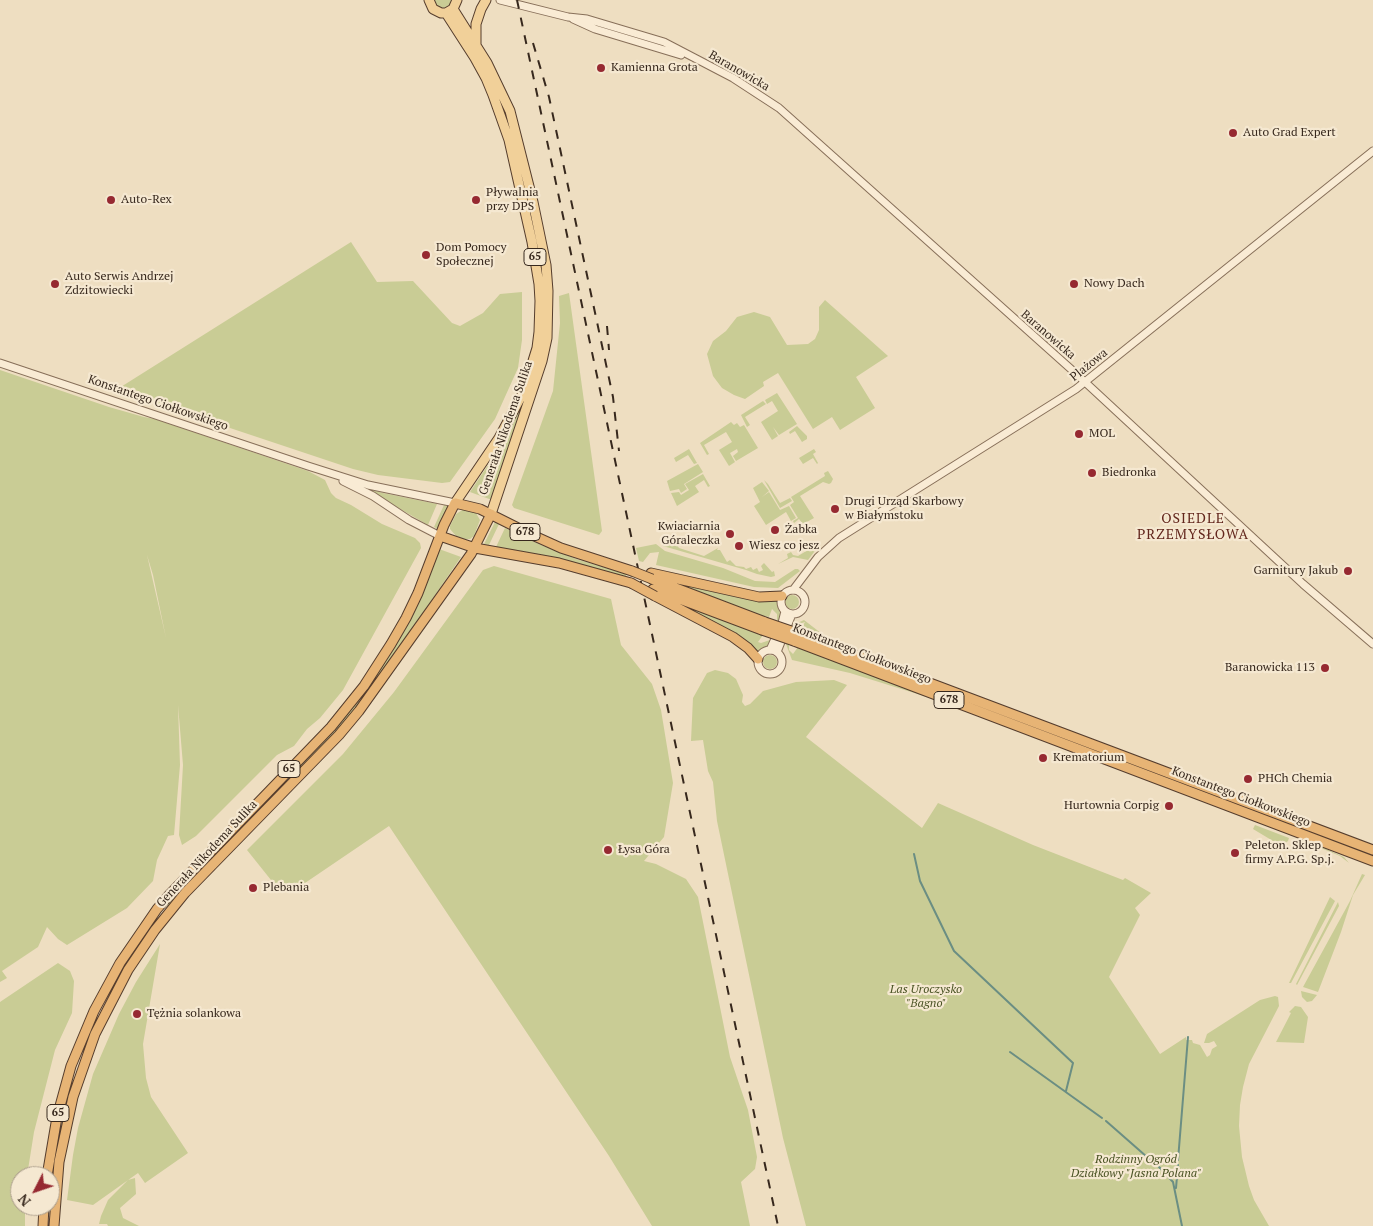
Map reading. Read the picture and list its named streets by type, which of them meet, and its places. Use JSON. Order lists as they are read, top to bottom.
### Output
{
  "streets": {
    "highway": [
      "65",
      "Konstantego Ciołkowskiego",
      "Generała Nikodema Sulika",
      "678"
    ],
    "street": ["Baranowicka", "Plażowa"]
  },
  "crossings": [
    ["Baranowicka", "Plażowa"],
    ["65", "Konstantego Ciołkowskiego"],
    ["65", "Generała Nikodema Sulika"],
    ["65", "678"],
    ["Konstantego Ciołkowskiego", "Generała Nikodema Sulika"],
    ["Konstantego Ciołkowskiego", "678"],
    ["Generała Nikodema Sulika", "678"]
  ],
  "districts": ["OSIEDLE PRZEMYSŁOWA"],
  "parks": ["Las Uroczysko \"Bagno\"", "Rodzinny Ogród Działkowy \"Jasna Polana\""],
  "places": [
    "Kamienna Grota",
    "Auto Grad Expert",
    "Auto-Rex",
    "Pływalnia przy DPS",
    "Dom Pomocy Społecznej",
    "Auto Serwis Andrzej Zdzitowiecki",
    "Nowy Dach",
    "MOL",
    "Biedronka",
    "Drugi Urząd Skarbowy w Białymstoku",
    "Żabka",
    "Kwiaciarnia Góraleczka",
    "Wiesz co jesz",
    "Garnitury Jakub",
    "Baranowicka 113",
    "Krematorium",
    "PHCh Chemia",
    "Hurtownia Corpig",
    "Łysa Góra",
    "Peleton. Sklep firmy A.P.G. Sp.j.",
    "Plebania",
    "Tężnia solankowa"
  ],
  "north": "bottom left"
}
